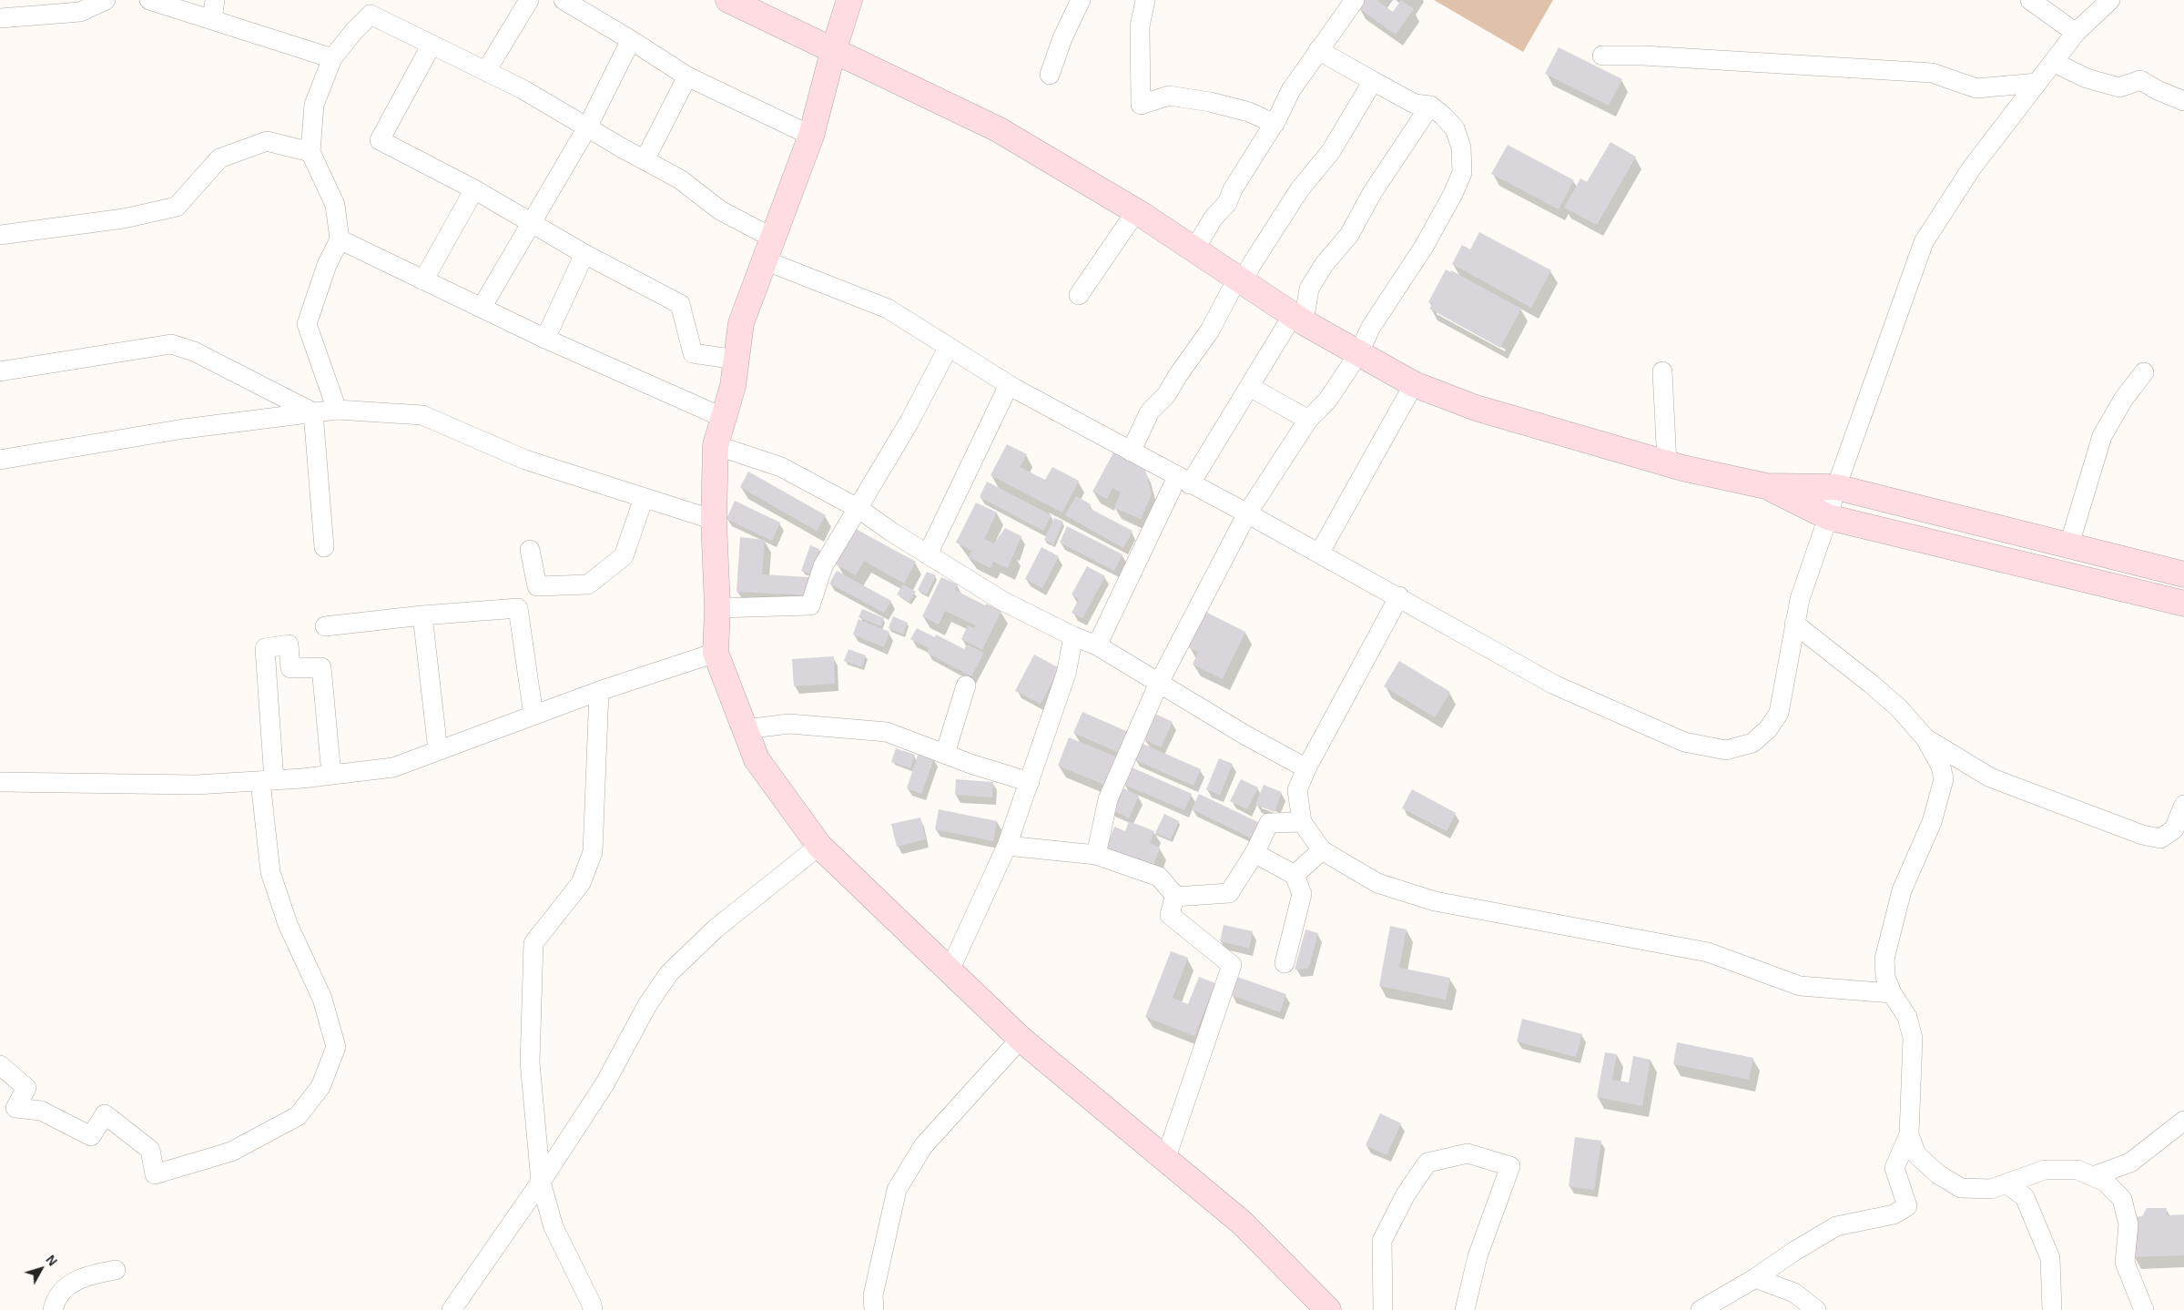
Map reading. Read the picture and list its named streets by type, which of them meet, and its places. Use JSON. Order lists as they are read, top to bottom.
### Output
{
  "north": "top right"
}
